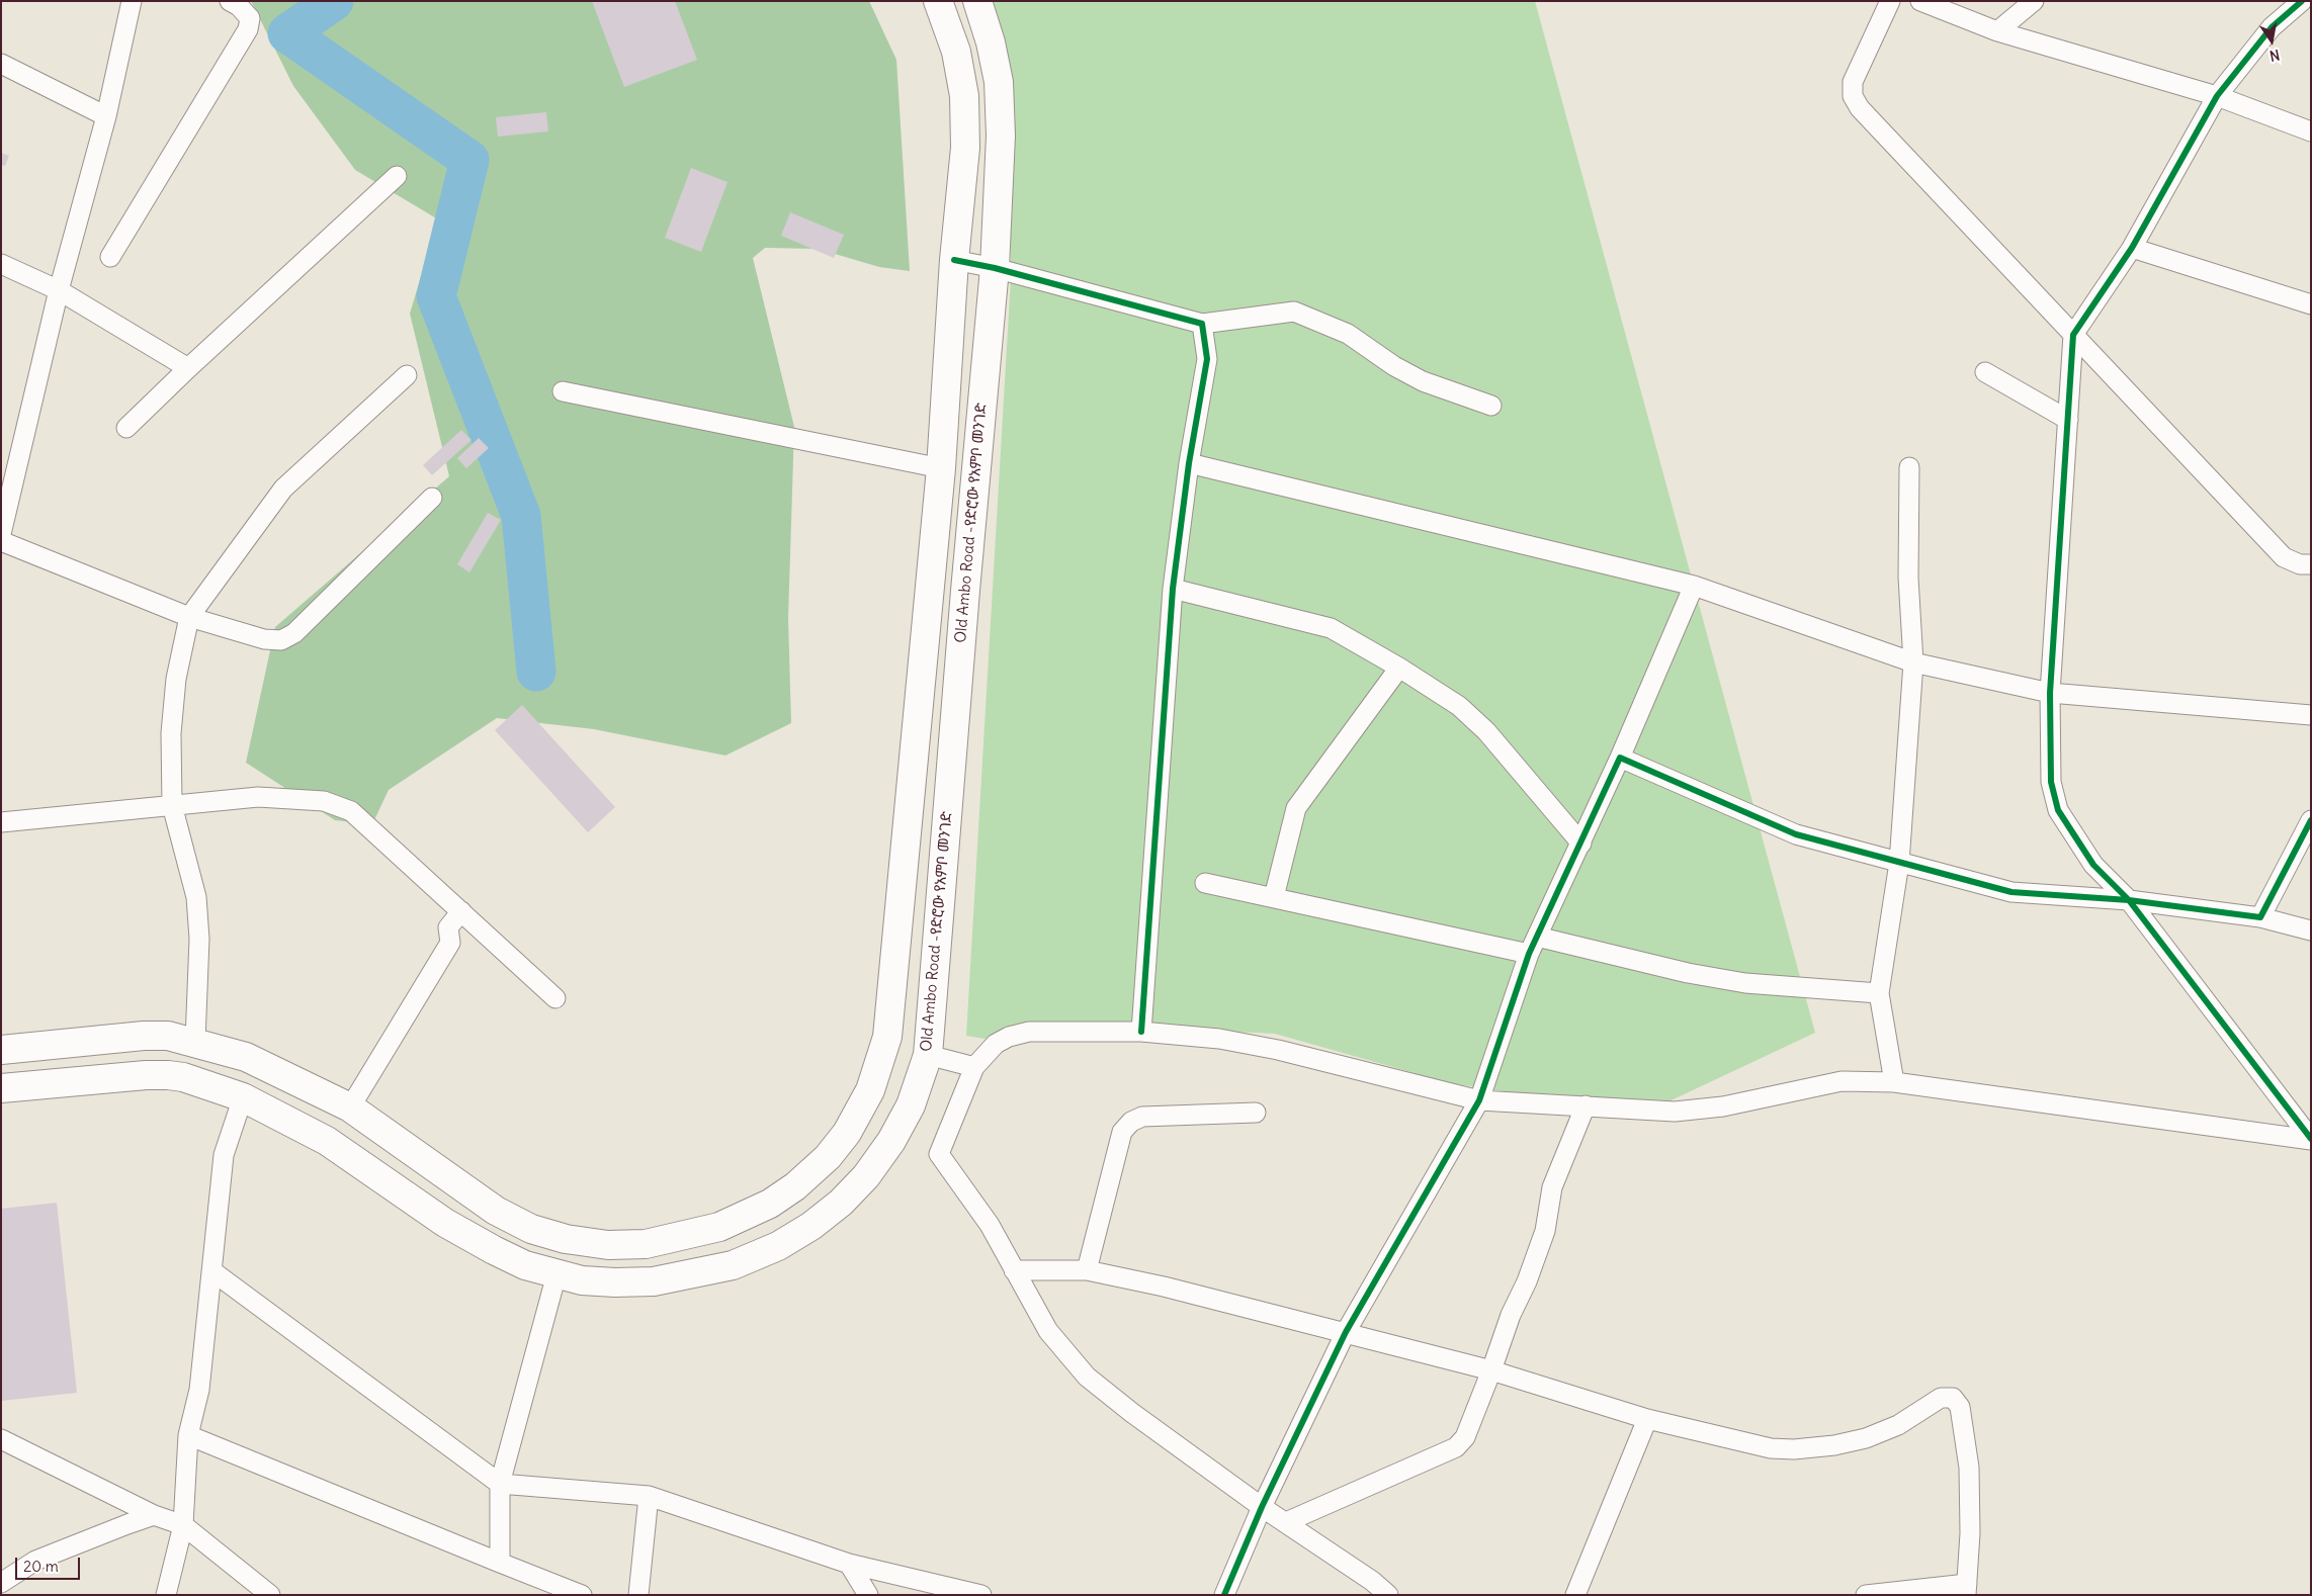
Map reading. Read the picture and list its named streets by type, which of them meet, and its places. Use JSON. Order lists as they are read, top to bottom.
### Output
{
  "streets": {
    "main road": ["Old Ambo Road -የድሮው የአምቦ መንገድ"]
  },
  "scale_bar": "20 m",
  "north": "bottom"
}
